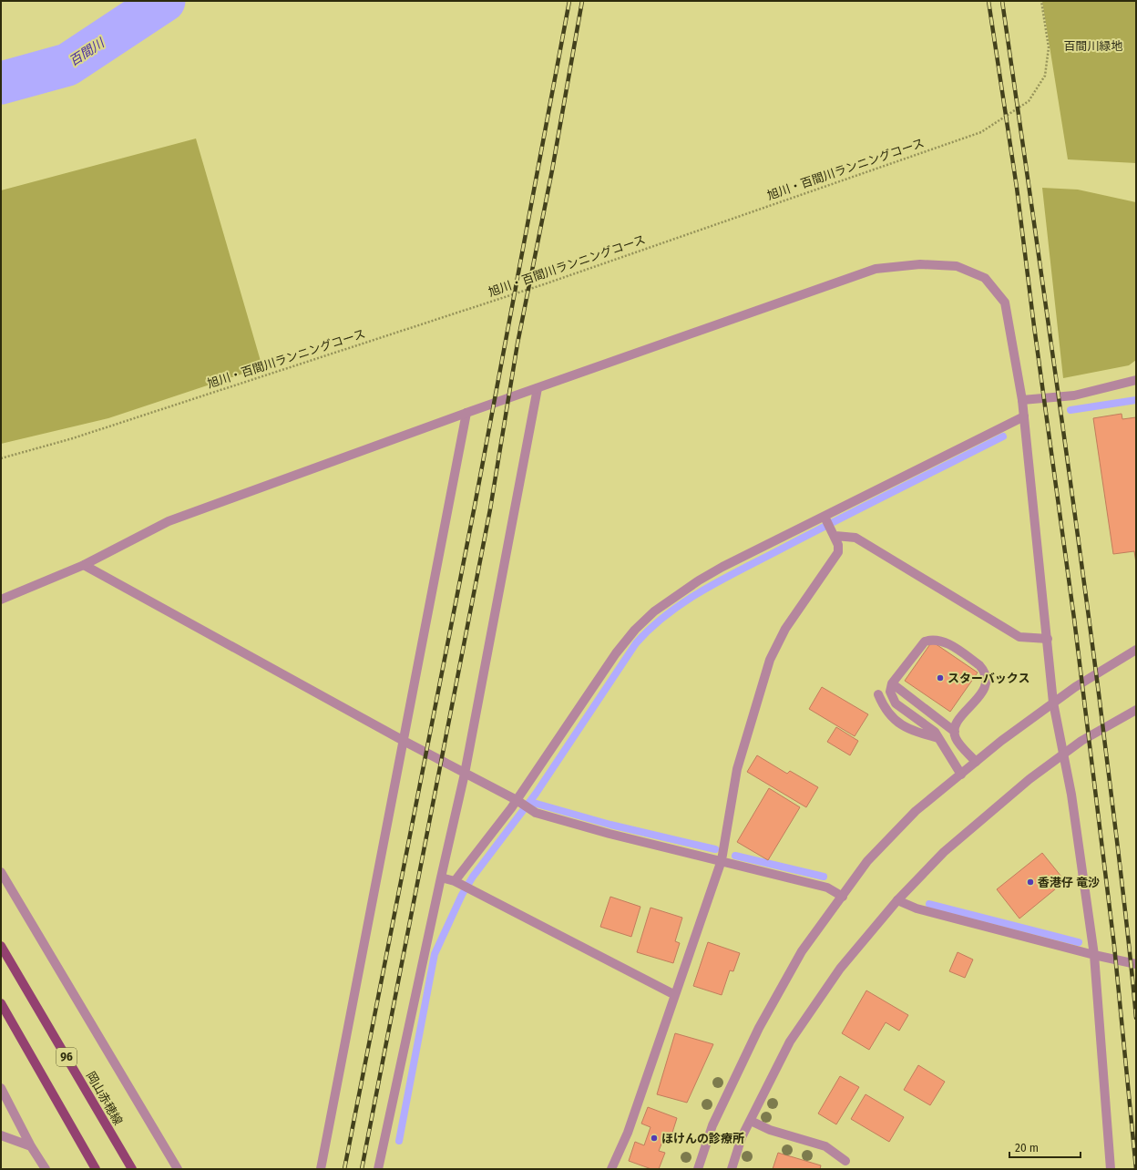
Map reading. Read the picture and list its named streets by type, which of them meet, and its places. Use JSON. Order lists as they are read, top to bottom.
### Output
{
  "streets": {
    "main road": ["96", "岡山赤穂線"],
    "path": ["旭川・百間川ランニングコース"]
  },
  "water": ["百間川"],
  "parks": ["百間川緑地"],
  "places": ["スターバックス", "香港仔 竜沙", "ほけんの診療所"],
  "scale_bar": "20 m"
}
